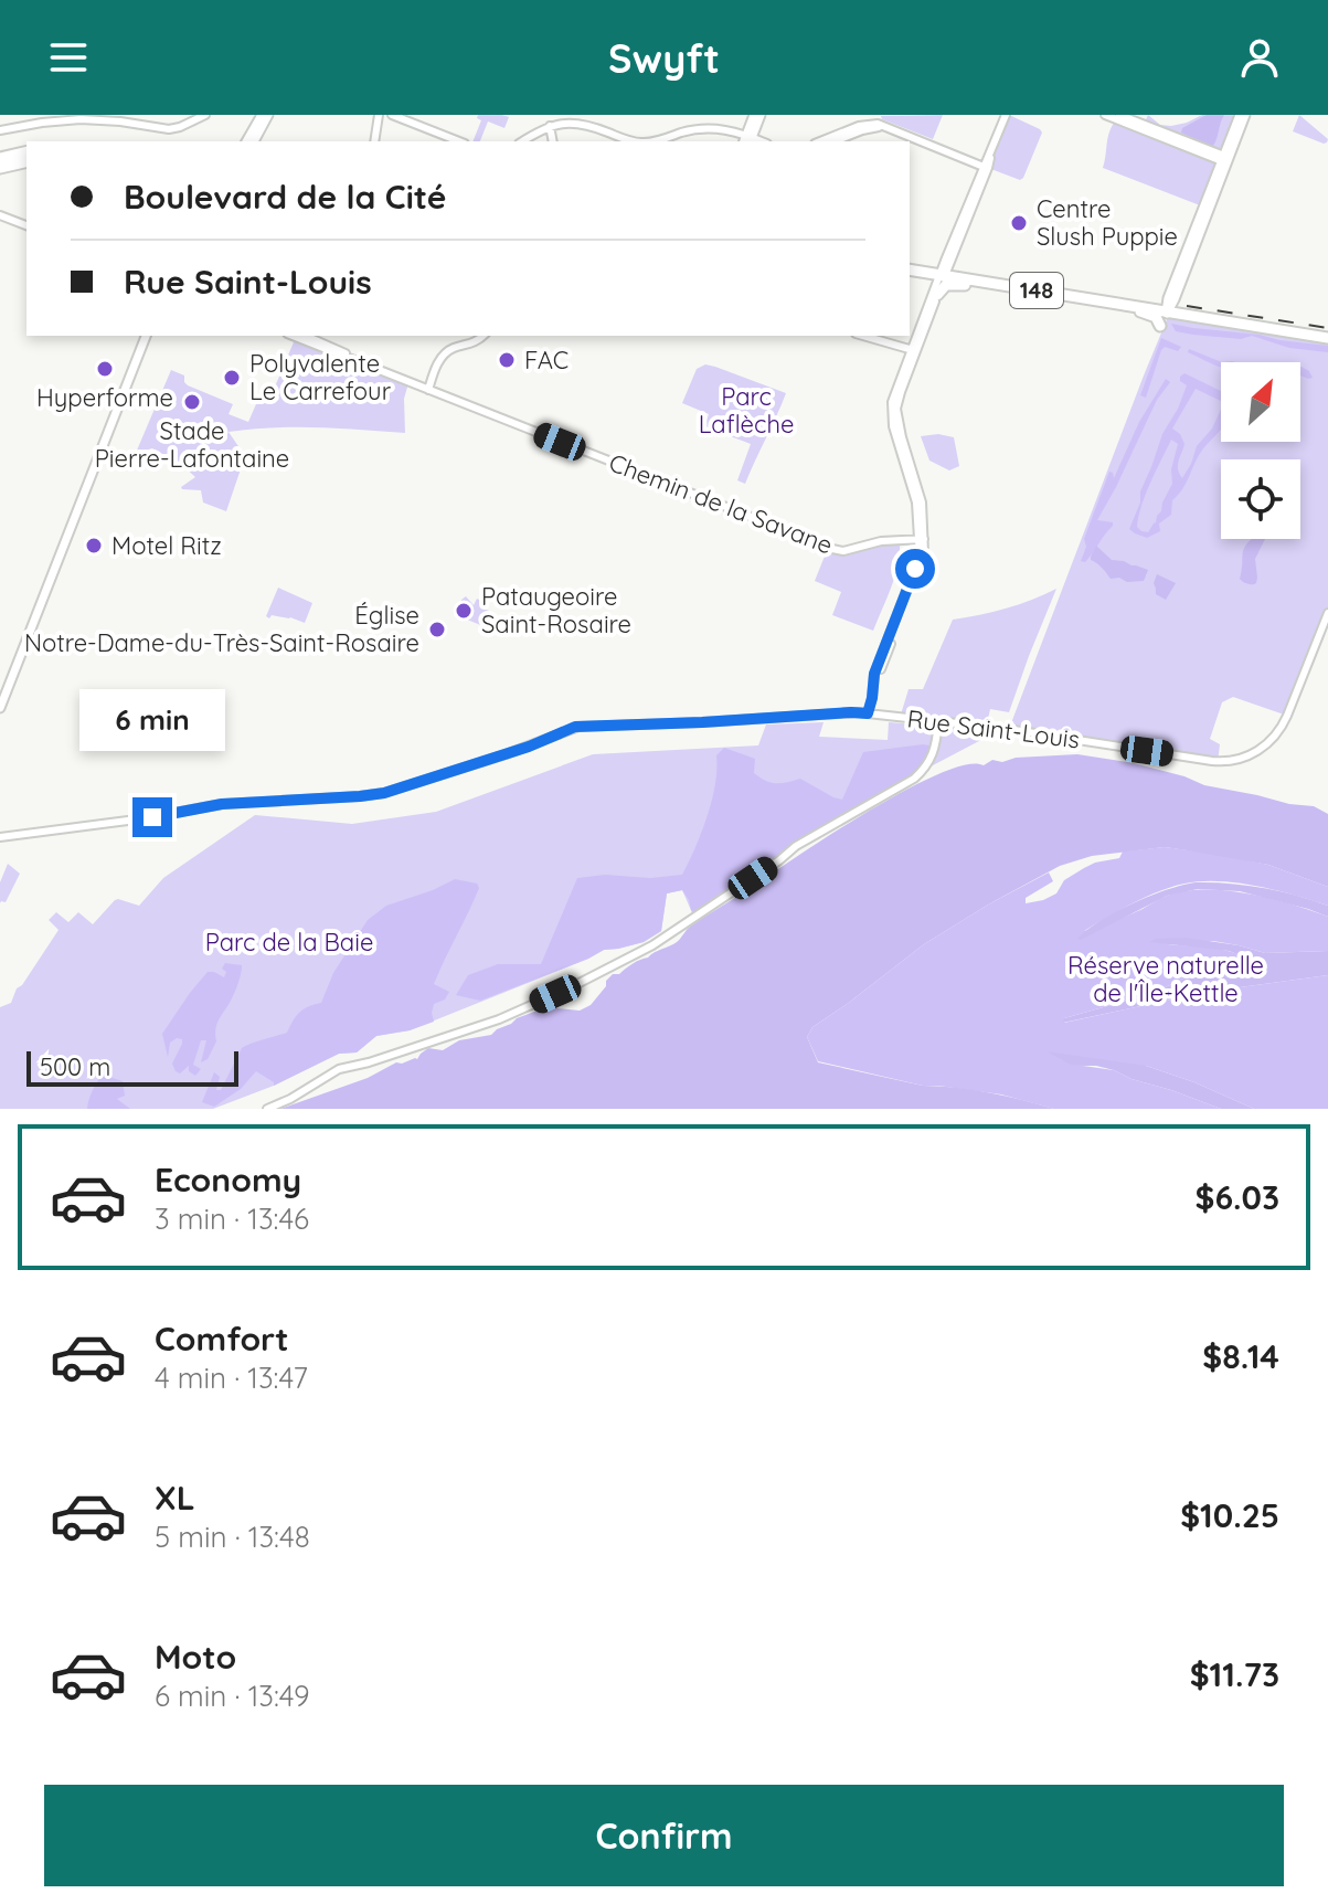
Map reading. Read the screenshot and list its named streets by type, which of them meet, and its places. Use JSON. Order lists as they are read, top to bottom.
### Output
{
  "streets": {
    "main road": ["148"],
    "street": ["Chemin de la Savane", "Rue Saint-Louis"]
  },
  "parks": ["Parc Laflèche", "Parc de la Baie", "Réserve naturelle de l'Île-Kettle"],
  "places": [
    "Centre Slush Puppie",
    "FAC",
    "Hyperforme",
    "Polyvalente Le Carrefour",
    "Stade Pierre-Lafontaine",
    "Motel Ritz",
    "Pataugeoire Saint-Rosaire",
    "Église Notre-Dame-du-Très-Saint-Rosaire"
  ],
  "scale_bar": "500 m",
  "north": "top right",
  "page": {
    "header": "Swyft",
    "banner": ["Boulevard de la Cité", "Rue Saint-Louis"],
    "bubble": "6 min",
    "scale": "500 m",
    "list": [
      {
        "name": "Economy",
        "note": "3 min · 13:46",
        "value": "$6.03"
      },
      {
        "name": "Comfort",
        "note": "4 min · 13:47",
        "value": "$8.14"
      },
      {
        "name": "XL",
        "note": "5 min · 13:48",
        "value": "$10.25"
      },
      {
        "name": "Moto",
        "note": "6 min · 13:49",
        "value": "$11.73"
      }
    ],
    "buttons": "Confirm"
  }
}
